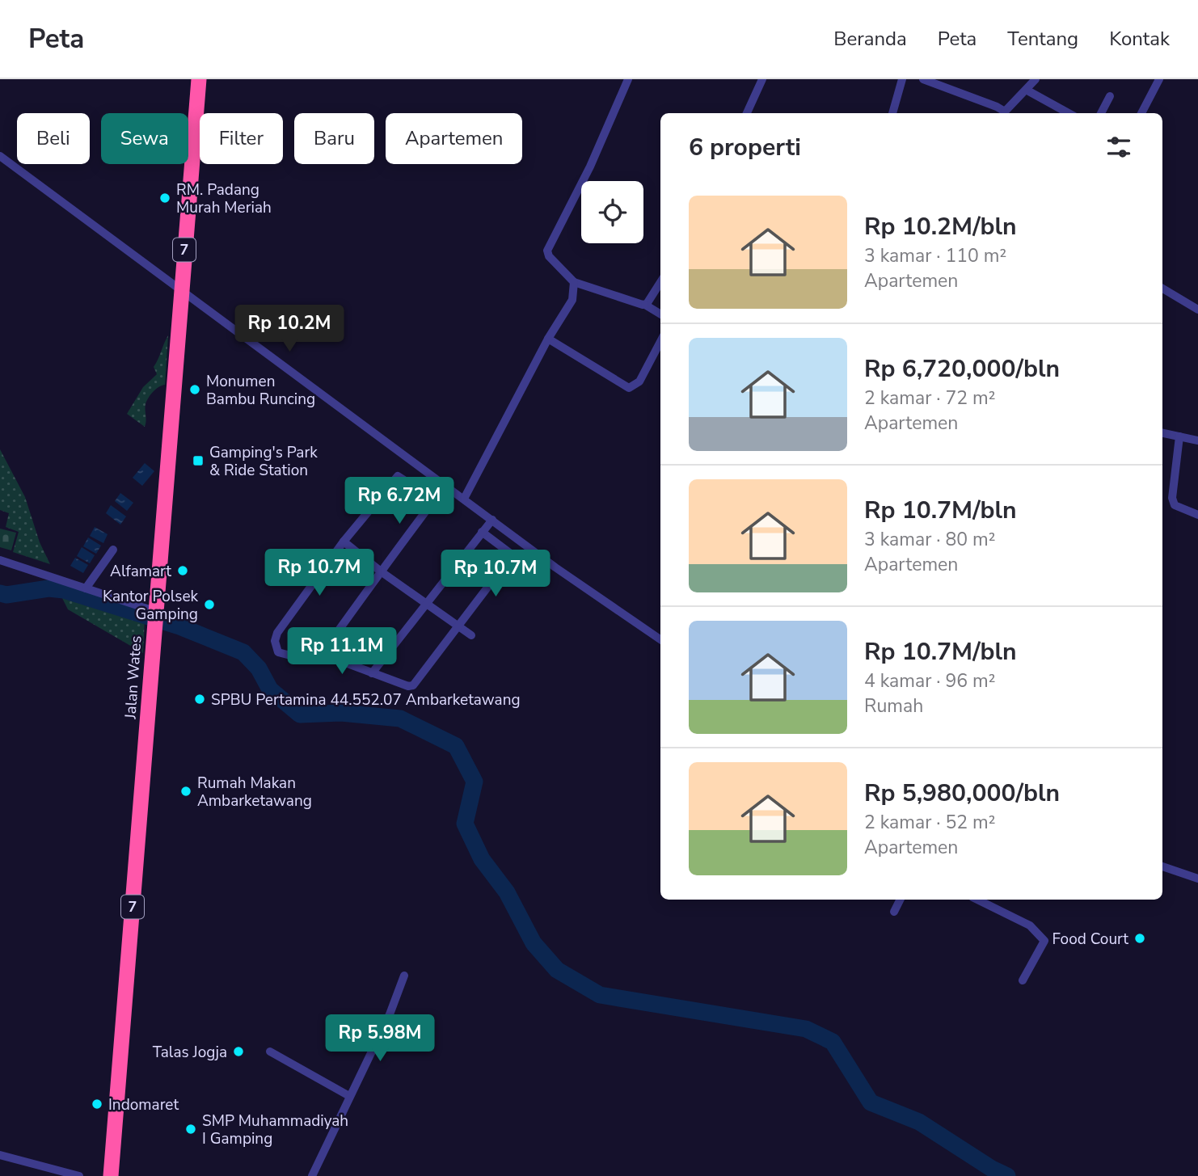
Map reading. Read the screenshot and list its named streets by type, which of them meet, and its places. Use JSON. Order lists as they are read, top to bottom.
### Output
{
  "streets": {
    "highway": ["7", "Jalan Wates"]
  },
  "places": {
    "other": [
      "RM. Padang Murah Meriah",
      "Monumen Bambu Runcing",
      "Alfamart",
      "Kantor Polsek Gamping",
      "SPBU Pertamina 44.552.07 Ambarketawang",
      "Rumah Makan Ambarketawang",
      "Food Court",
      "Talas Jogja",
      "Indomaret",
      "SMP Muhammadiyah I Gamping"
    ],
    "transit": ["Gamping's Park & Ride Station"]
  },
  "page": {
    "header": "Peta",
    "nav": [
      "Beranda",
      "Peta",
      "Tentang",
      "Kontak"
    ],
    "chip": [
      "Beli",
      "Sewa",
      "Filter",
      "Baru",
      "Apartemen"
    ],
    "heading": "6 properti",
    "list": [
      {
        "name": "Rp 10.2M/bln",
        "note": "3 kamar · 110 m² · Apartemen"
      },
      {
        "name": "Rp 6,720,000/bln",
        "note": "2 kamar · 72 m² · Apartemen"
      },
      {
        "name": "Rp 10.7M/bln",
        "note": "3 kamar · 80 m² · Apartemen"
      },
      {
        "name": "Rp 10.7M/bln",
        "note": "4 kamar · 96 m² · Rumah"
      },
      {
        "name": "Rp 5,980,000/bln",
        "note": "2 kamar · 52 m² · Apartemen"
      }
    ],
    "price": [
      "Rp 10.2M",
      "Rp 6.72M",
      "Rp 10.7M",
      "Rp 10.7M",
      "Rp 11.1M",
      "Rp 5.98M"
    ]
  }
}
